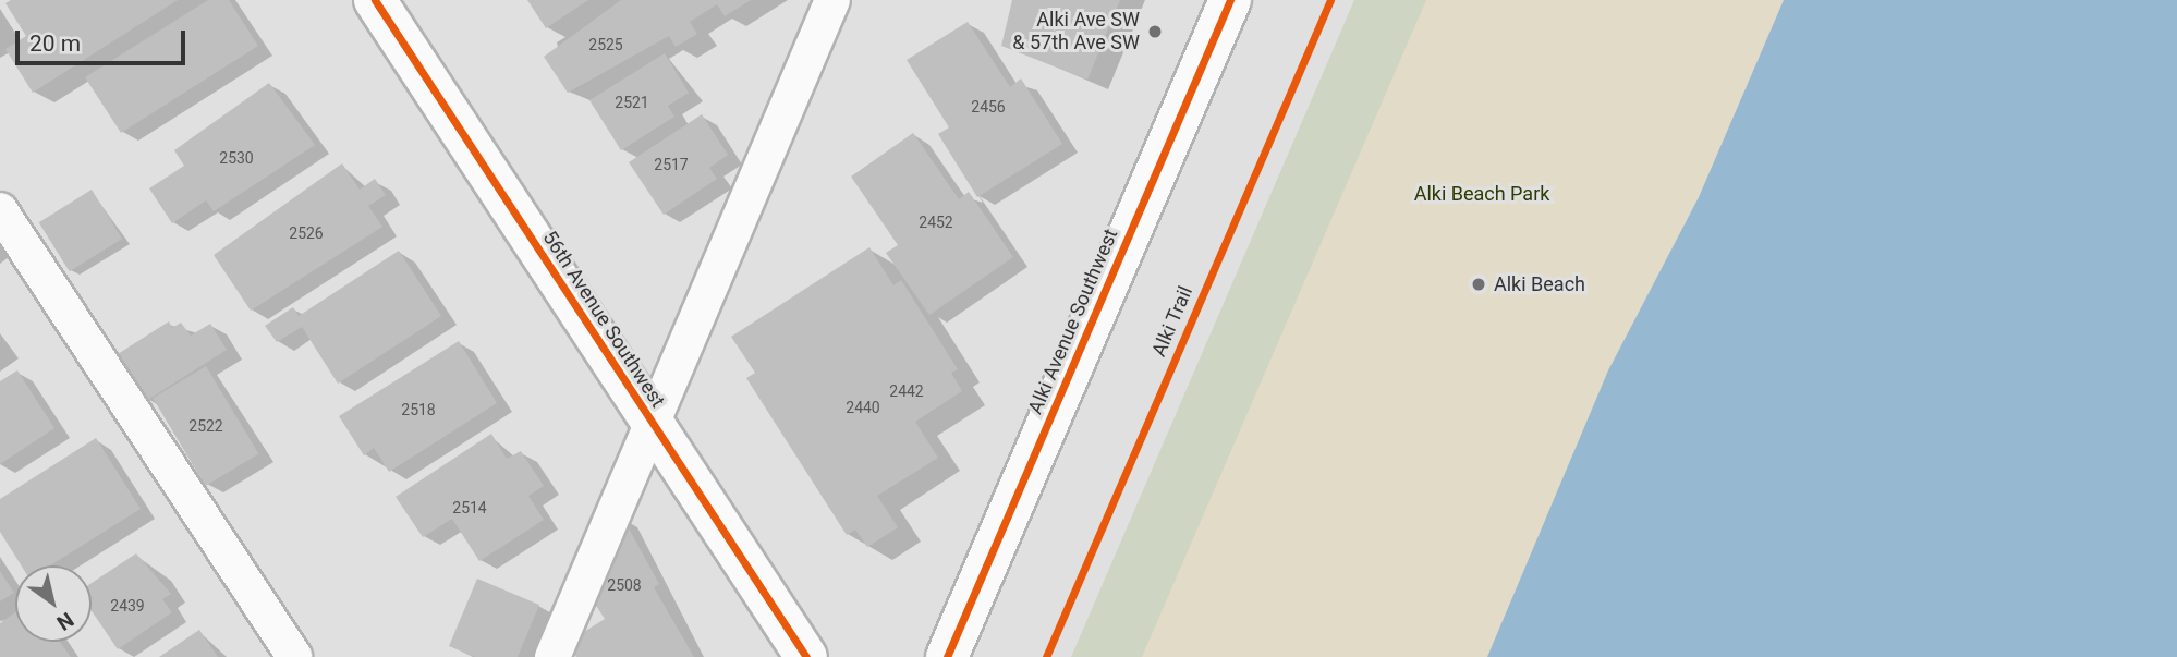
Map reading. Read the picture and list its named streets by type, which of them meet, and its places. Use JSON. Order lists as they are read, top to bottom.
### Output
{
  "streets": {
    "street": ["56th Avenue Southwest", "Alki Avenue Southwest"],
    "cycle path": ["Alki Trail"]
  },
  "parks": ["Alki Beach Park"],
  "places": ["Alki Ave SW & 57th Ave SW", "Alki Beach"],
  "house_numbers": [
    "2525",
    "2521",
    "2456",
    "2530",
    "2517",
    "2452",
    "2526",
    "2442",
    "2440",
    "2518",
    "2522",
    "2514",
    "2508",
    "2439"
  ],
  "scale_bar": "20 m",
  "north": "bottom right"
}
